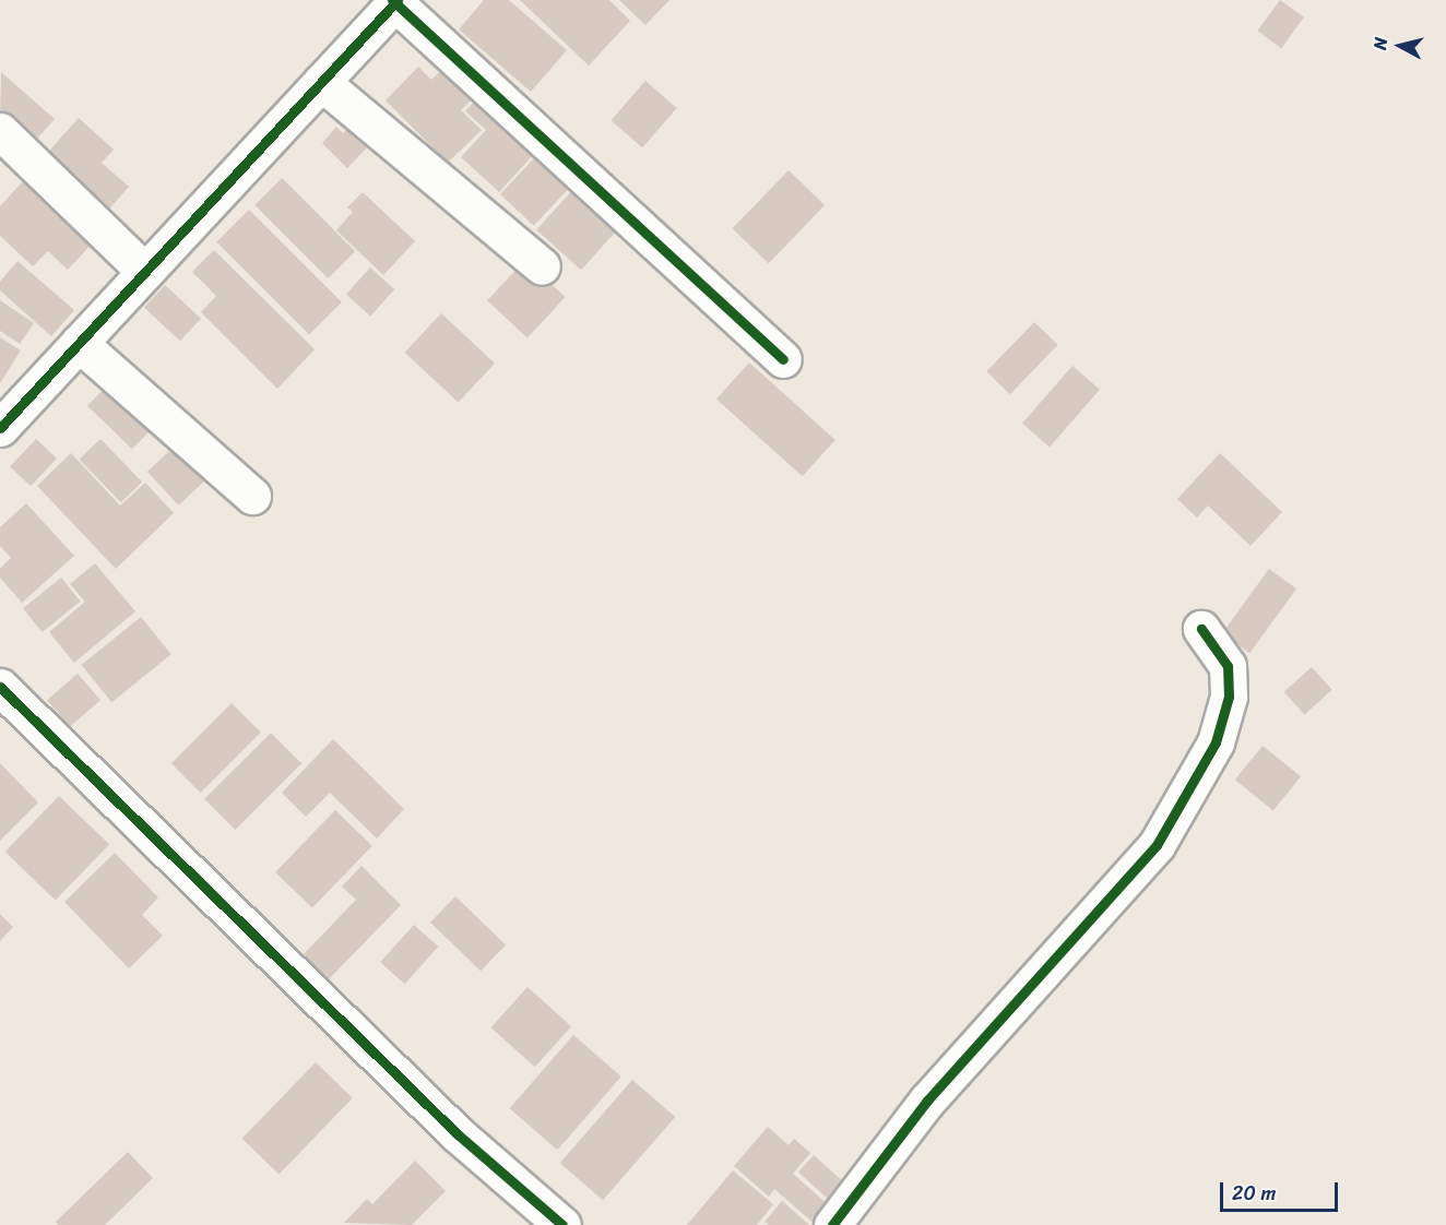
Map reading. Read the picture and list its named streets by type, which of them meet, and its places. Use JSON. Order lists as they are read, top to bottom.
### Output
{
  "scale_bar": "20 m",
  "north": "left"
}
